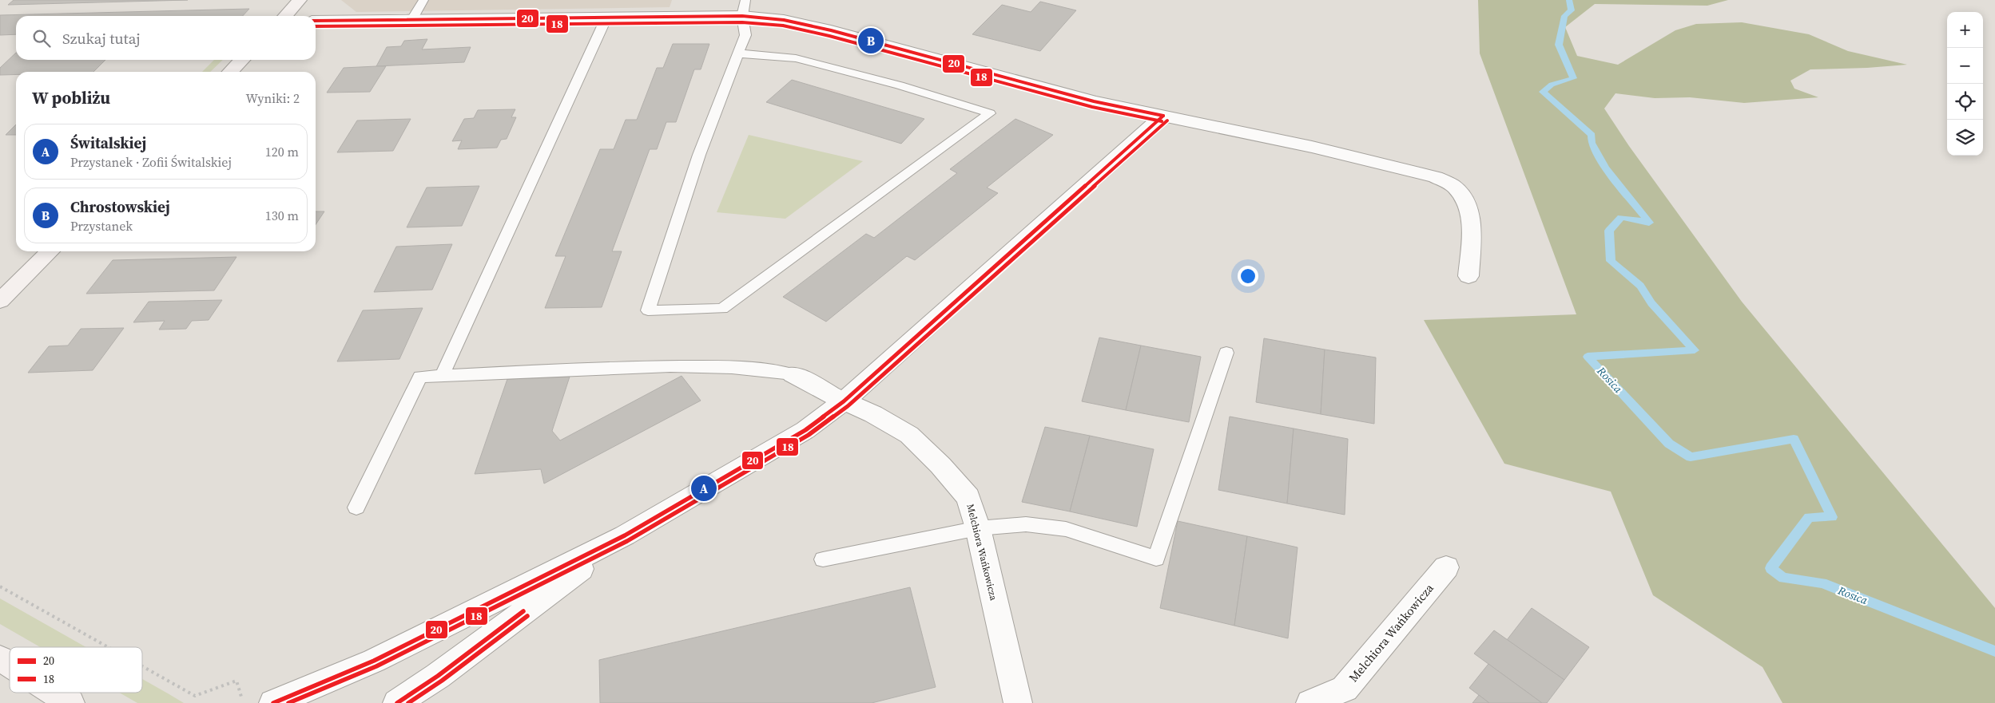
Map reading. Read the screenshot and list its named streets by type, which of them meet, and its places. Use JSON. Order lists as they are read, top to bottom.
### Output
{
  "streets": {
    "street": ["Melchiora Wańkowicza"]
  },
  "water": ["Rosica"],
  "lines": ["transit line 20", "transit line 18"],
  "legend": ["20", "18"],
  "page": {
    "map_buttons": ["+", "−"],
    "search": "Szukaj tutaj",
    "pins": ["B", "A"],
    "heading": ["W pobliżu", "Wyniki: 2"],
    "list": [
      {
        "mark": "A",
        "name": "Świtalskiej",
        "note": "Przystanek · Zofii Świtalskiej",
        "value": "120 m"
      },
      {
        "mark": "B",
        "name": "Chrostowskiej",
        "note": "Przystanek",
        "value": "130 m"
      }
    ]
  }
}
